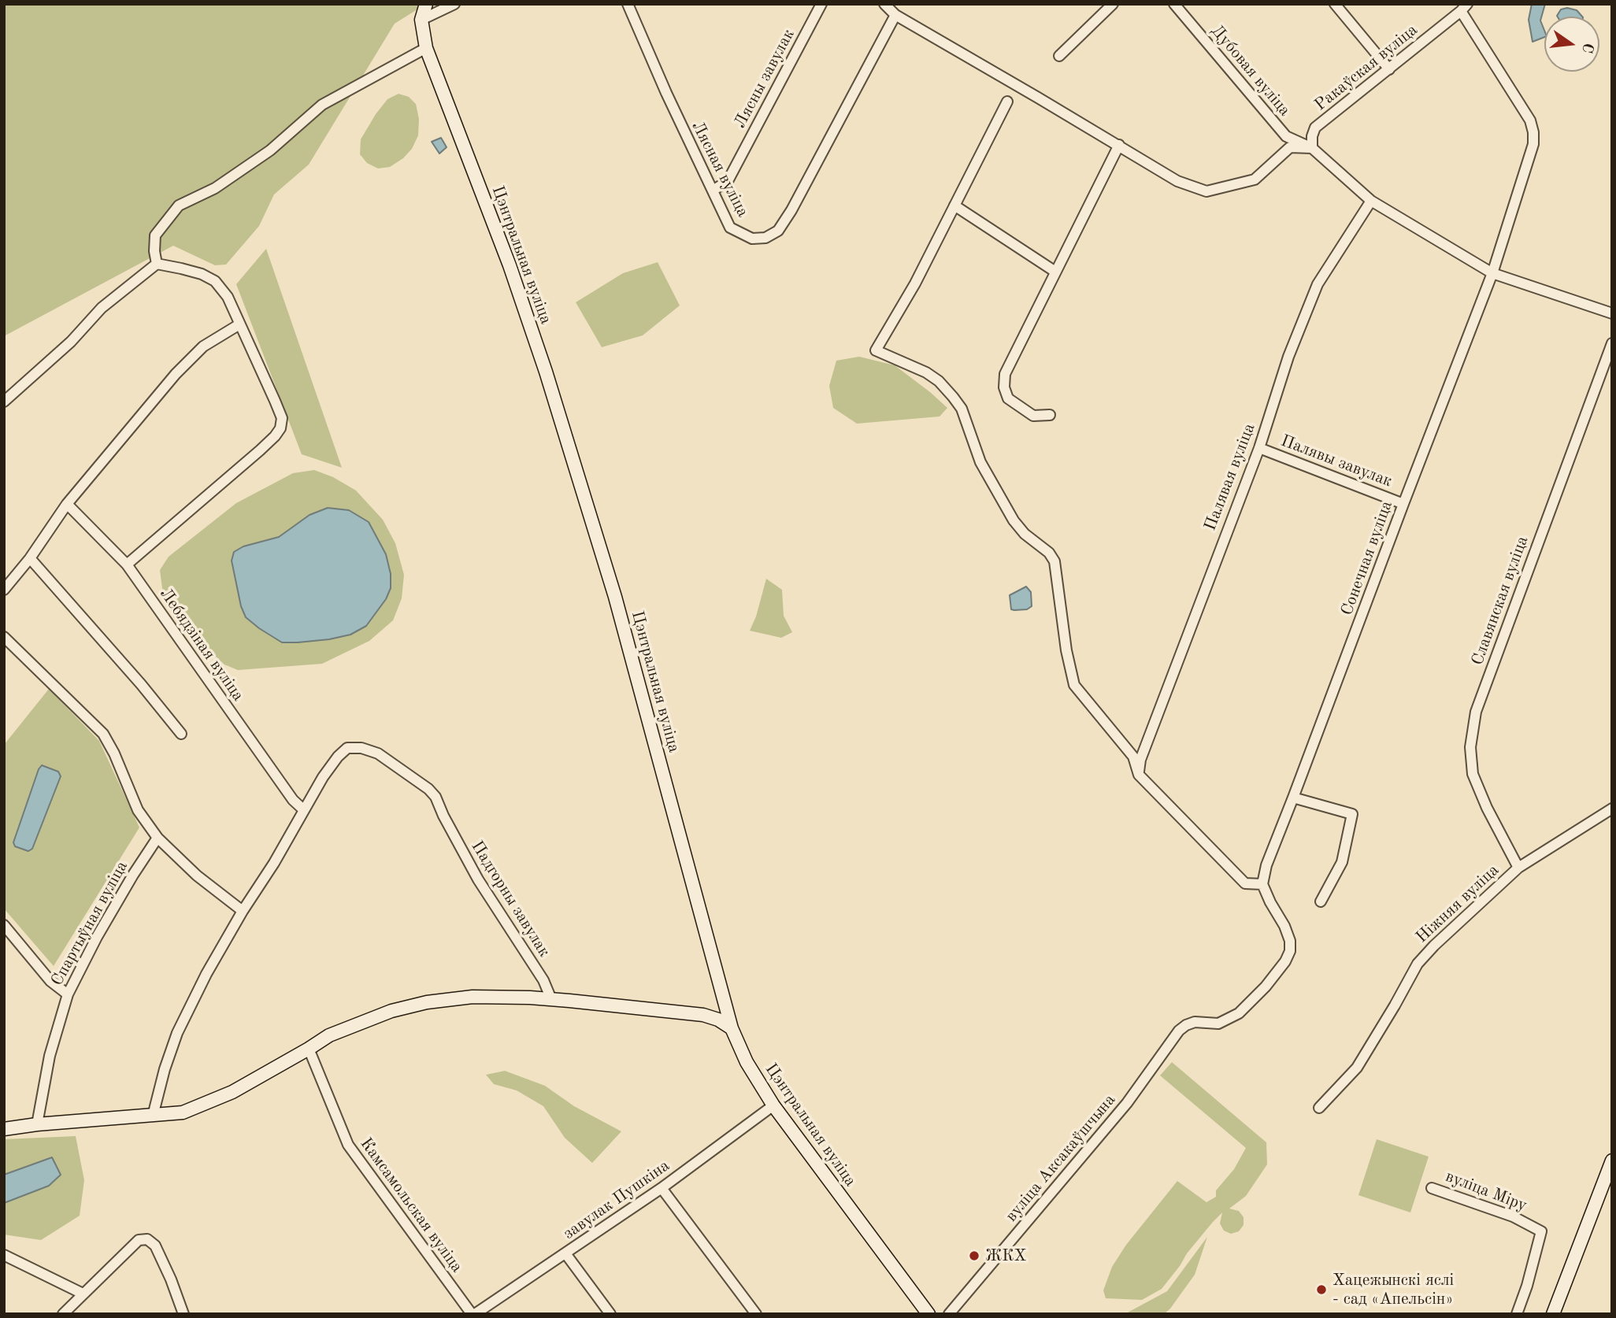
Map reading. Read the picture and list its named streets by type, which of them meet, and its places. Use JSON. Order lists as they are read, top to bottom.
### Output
{
  "streets": {
    "street": [
      "Ракаўская вуліца",
      "Дубовая вуліца",
      "Лясны завулак",
      "Лясная вуліца",
      "Цэнтральная вуліца",
      "Палявы завулак",
      "Палявая вуліца",
      "Сонечная вуліца",
      "Славянская вуліца",
      "Лебядзіная вуліца",
      "Падгорны завулак",
      "Ніжняя вуліца",
      "Спартыўная вуліца",
      "вуліца Аксакаўшчына",
      "вуліца Міру",
      "завулак Пушкіна",
      "Камсамольская вуліца"
    ]
  },
  "crossings": [
    ["Ракаўская вуліца", "Дубовая вуліца"],
    ["Ракаўская вуліца", "Сонечная вуліца"],
    ["Дубовая вуліца", "Палявая вуліца"],
    ["Дубовая вуліца", "Сонечная вуліца"],
    ["Лясны завулак", "Лясная вуліца"],
    ["Цэнтральная вуліца", "завулак Пушкіна"],
    ["Палявы завулак", "Палявая вуліца"],
    ["Палявы завулак", "Сонечная вуліца"],
    ["Сонечная вуліца", "вуліца Аксакаўшчына"],
    ["Славянская вуліца", "Ніжняя вуліца"],
    ["Лебядзіная вуліца", "Падгорны завулак"],
    ["завулак Пушкіна", "Камсамольская вуліца"]
  ],
  "places": ["ЖКХ", "Хацежынскі яслі - сад «Апельсін»"],
  "north": "right"
}
